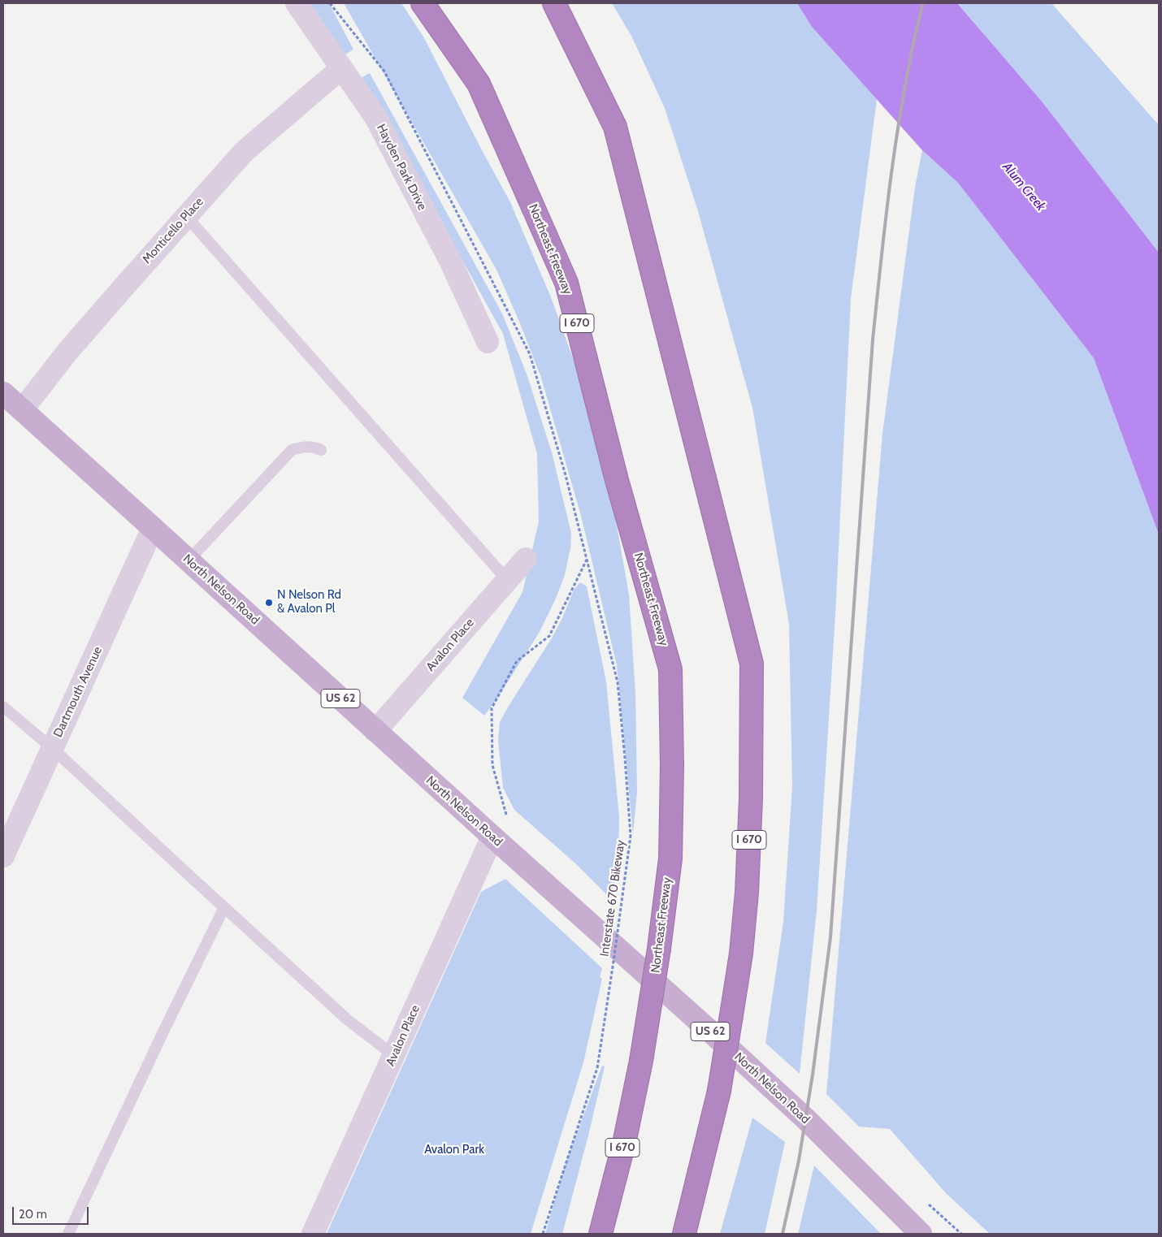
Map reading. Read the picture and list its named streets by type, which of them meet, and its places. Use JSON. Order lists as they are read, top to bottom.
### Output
{
  "streets": {
    "highway": ["Northeast Freeway", "I 670"],
    "main road": ["North Nelson Road", "US 62"],
    "street": [
      "Hayden Park Drive",
      "Monticello Place",
      "Avalon Place",
      "Dartmouth Avenue"
    ],
    "path": ["Interstate 670 Bikeway"]
  },
  "crossings": [
    ["Hayden Park Drive", "Monticello Place"],
    ["Monticello Place", "North Nelson Road"],
    ["North Nelson Road", "Avalon Place"],
    ["North Nelson Road", "Dartmouth Avenue"]
  ],
  "water": ["Alum Creek"],
  "parks": ["Avalon Park"],
  "places": ["N Nelson Rd & Avalon Pl"],
  "scale_bar": "20 m"
}
